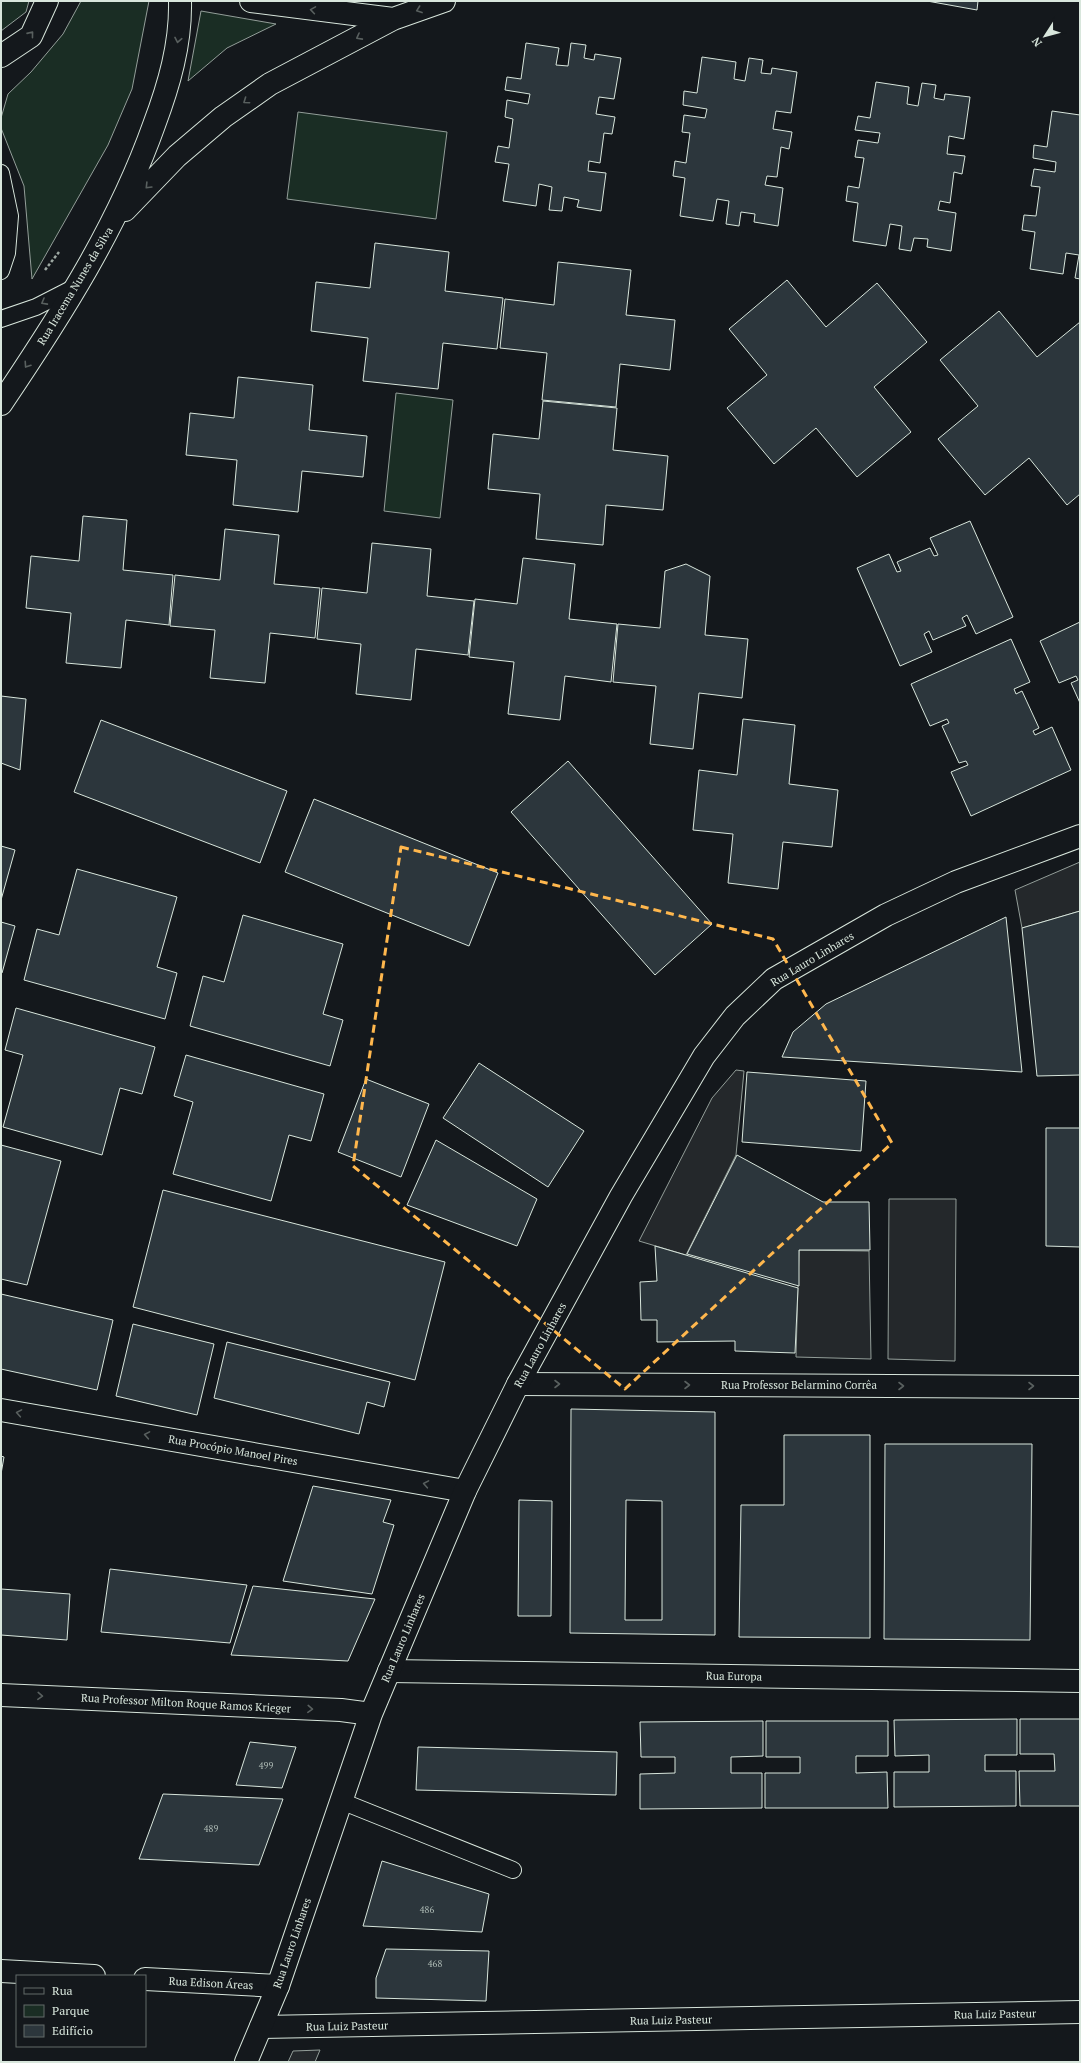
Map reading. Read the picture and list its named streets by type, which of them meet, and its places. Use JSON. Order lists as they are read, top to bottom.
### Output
{
  "streets": {
    "street": [
      "Rua Iracema Nunes da Silva",
      "Rua Lauro Linhares",
      "Rua Professor Belarmino Corrêa",
      "Rua Procópio Manoel Pires",
      "Rua Europa",
      "Rua Professor Milton Roque Ramos Krieger",
      "Rua Edison Áreas",
      "Rua Luiz Pasteur"
    ]
  },
  "crossings": [
    ["Rua Lauro Linhares", "Rua Professor Belarmino Corrêa"],
    ["Rua Lauro Linhares", "Rua Procópio Manoel Pires"],
    ["Rua Lauro Linhares", "Rua Europa"],
    ["Rua Lauro Linhares", "Rua Professor Milton Roque Ramos Krieger"],
    ["Rua Lauro Linhares", "Rua Edison Áreas"],
    ["Rua Lauro Linhares", "Rua Luiz Pasteur"]
  ],
  "one_way": [
    "Rua Iracema Nunes da Silva",
    "Rua Professor Belarmino Corrêa",
    "Rua Procópio Manoel Pires",
    "Rua Professor Milton Roque Ramos Krieger"
  ],
  "house_numbers": [
    "499",
    "489",
    "486",
    "468"
  ],
  "legend": ["Rua", "Parque", "Edifício"],
  "north": "bottom left"
}
